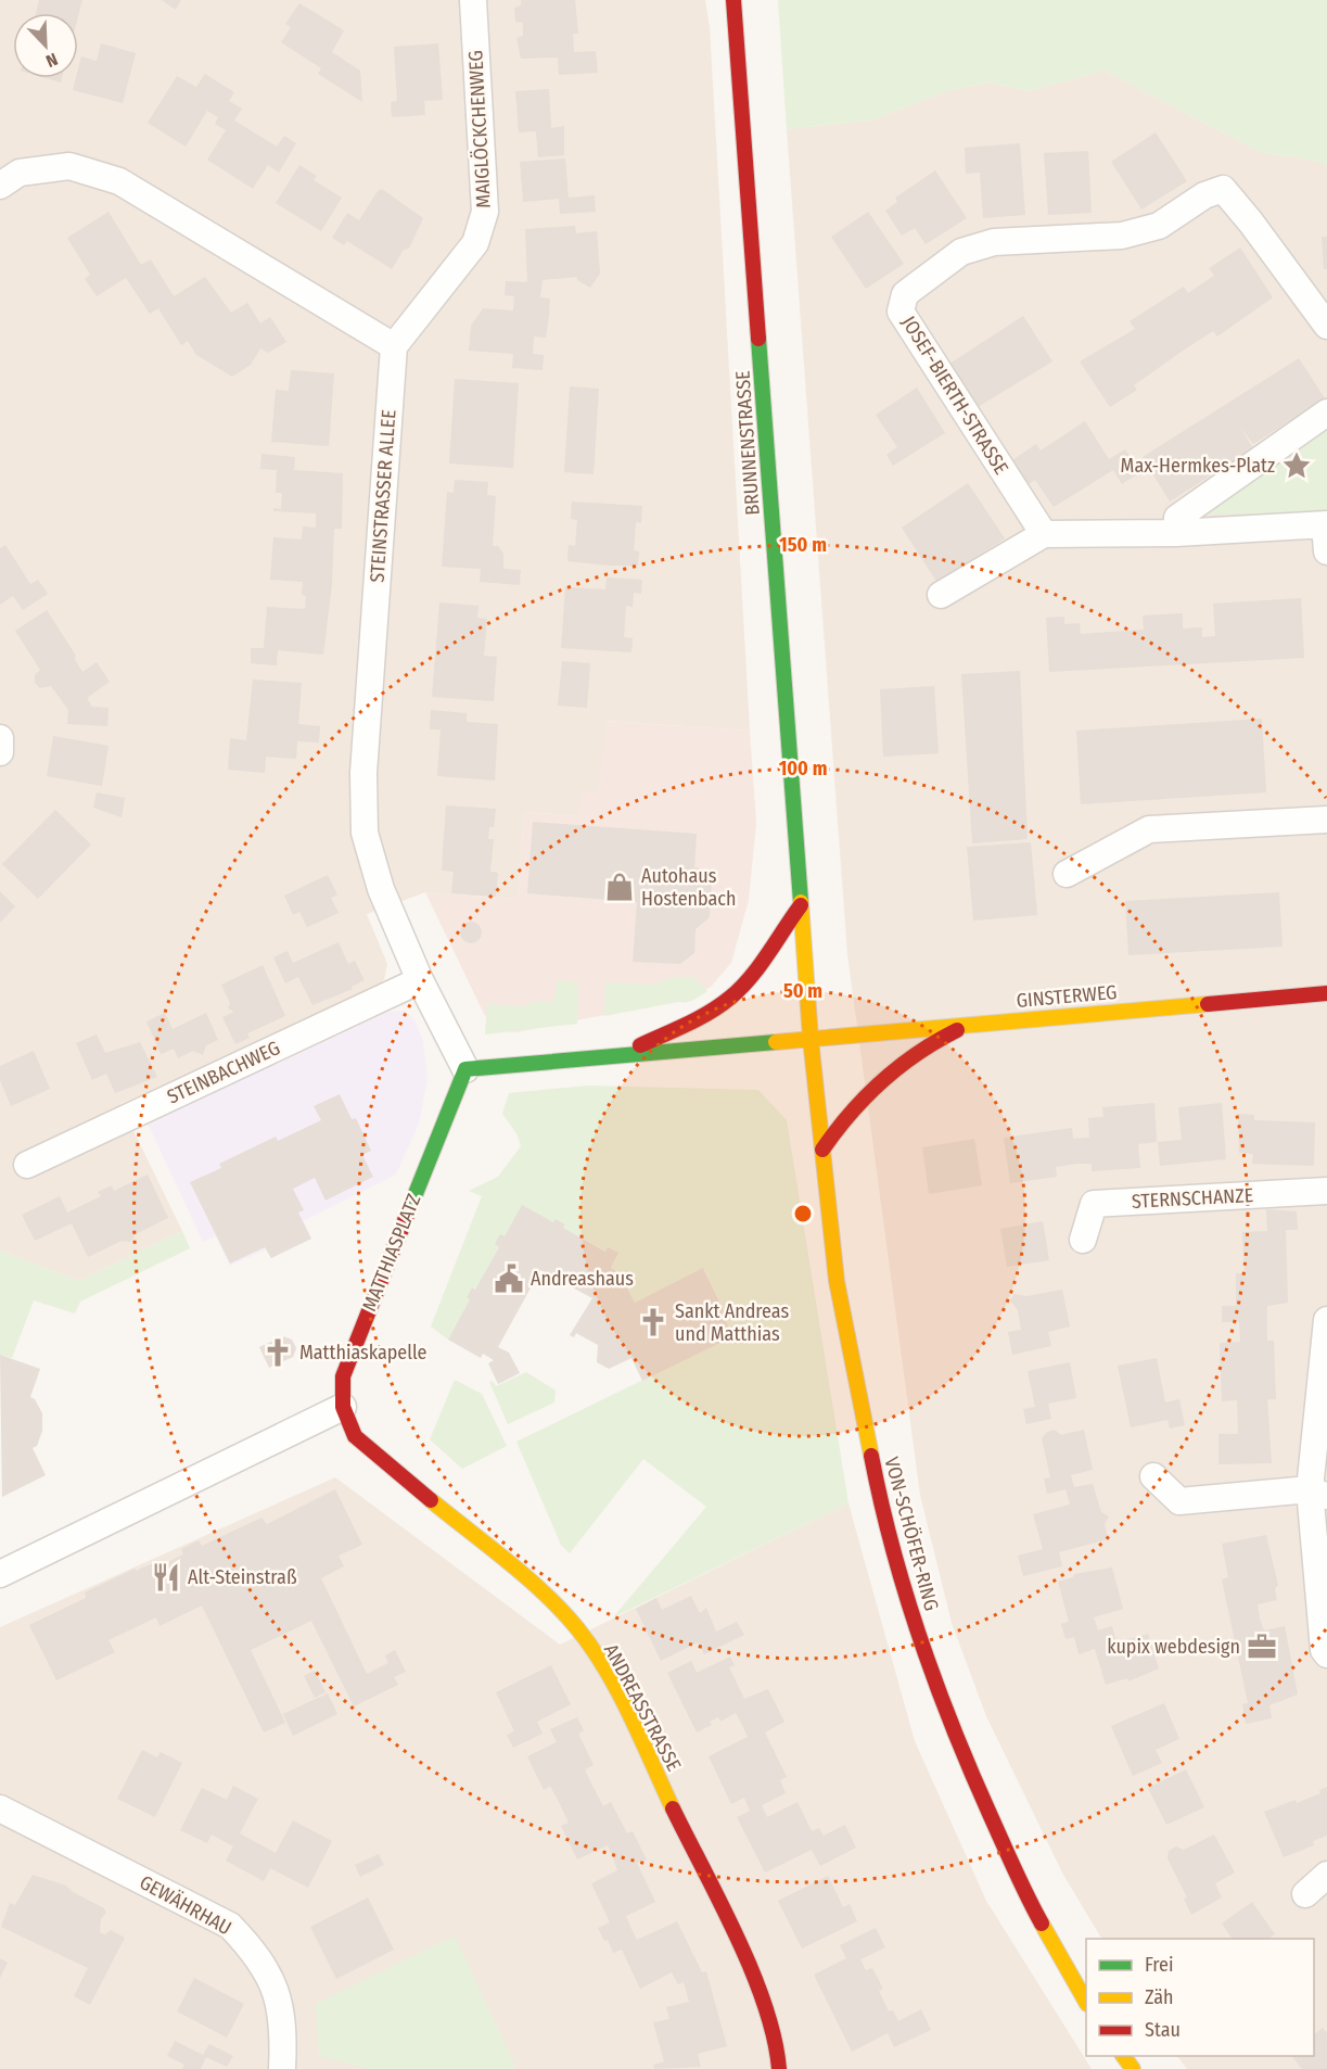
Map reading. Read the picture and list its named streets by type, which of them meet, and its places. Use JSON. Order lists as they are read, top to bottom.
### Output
{
  "streets": {
    "main road": [
      "BRUNNENSTRASSE",
      "GINSTERWEG",
      "MATTHIASPLATZ",
      "VON-SCHÖFER-RING",
      "ANDREASSTRASSE"
    ],
    "street": [
      "MAIGLÖCKCHENWEG",
      "JOSEF-BIERTH-STRASSE",
      "STEINSTRASSER ALLEE",
      "STEINBACHWEG",
      "STERNSCHANZE",
      "GEWÄHRHAU"
    ]
  },
  "crossings": [
    ["MAIGLÖCKCHENWEG", "STEINSTRASSER ALLEE"],
    ["BRUNNENSTRASSE", "GINSTERWEG"],
    ["BRUNNENSTRASSE", "VON-SCHÖFER-RING"],
    ["STEINSTRASSER ALLEE", "STEINBACHWEG"],
    ["STEINSTRASSER ALLEE", "MATTHIASPLATZ"],
    ["GINSTERWEG", "VON-SCHÖFER-RING"],
    ["MATTHIASPLATZ", "ANDREASSTRASSE"]
  ],
  "places": {
    "place": ["Max-Hermkes-Platz"],
    "shop": ["Autohaus Hostenbach"],
    "public building": ["Andreashaus"],
    "church": ["Sankt Andreas und Matthias", "Matthiaskapelle"],
    "restaurant": ["Alt-Steinstraß"],
    "office": ["kupix webdesign"]
  },
  "legend": ["Frei", "Zäh", "Stau"],
  "north": "bottom right",
  "rings": ["150 m", "100 m", "50 m"]
}
